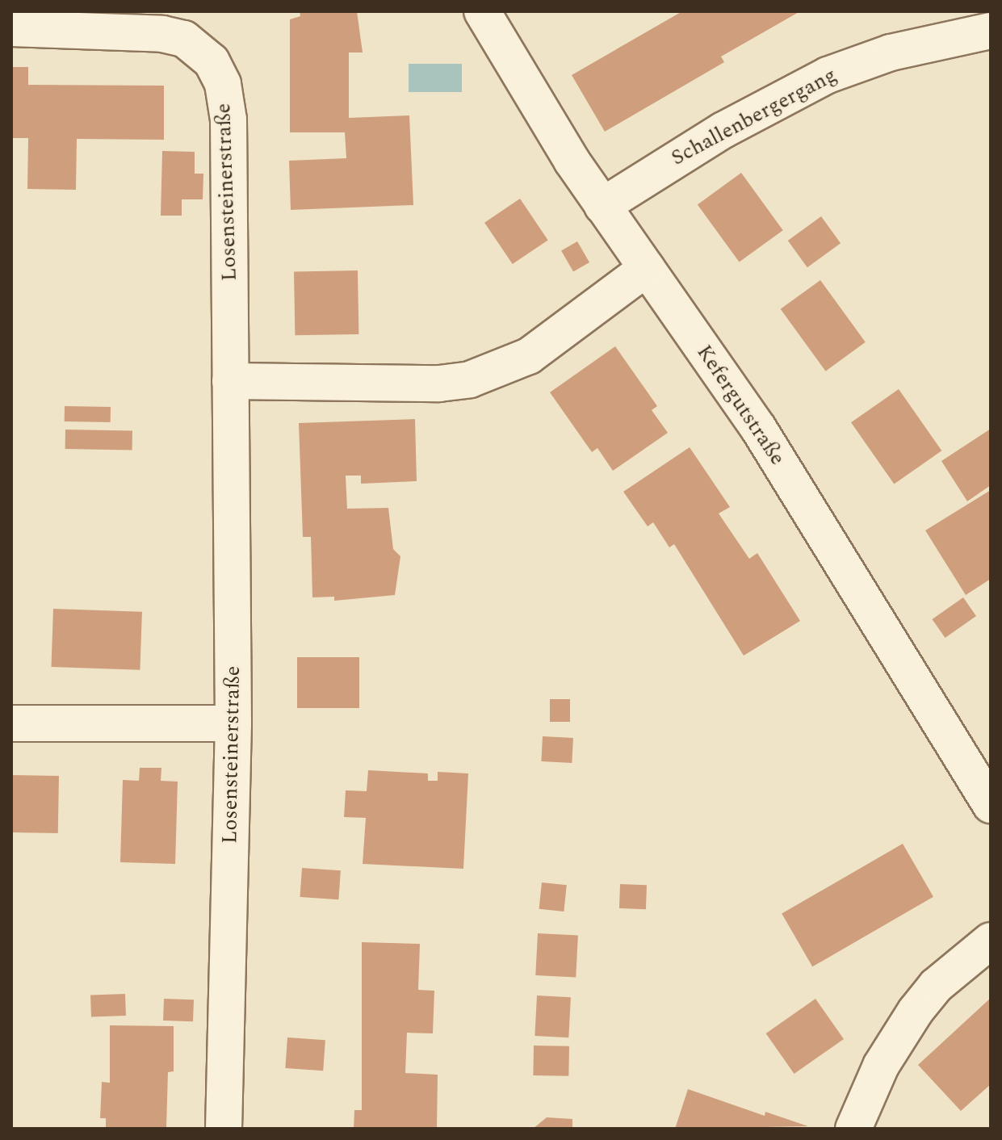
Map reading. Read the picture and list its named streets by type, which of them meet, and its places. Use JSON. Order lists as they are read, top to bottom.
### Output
{
  "streets": {
    "street": ["Schallenbergergang", "Losensteinerstraße", "Kefergutstraße"]
  },
  "crossings": [
    ["Schallenbergergang", "Kefergutstraße"]
  ]
}
